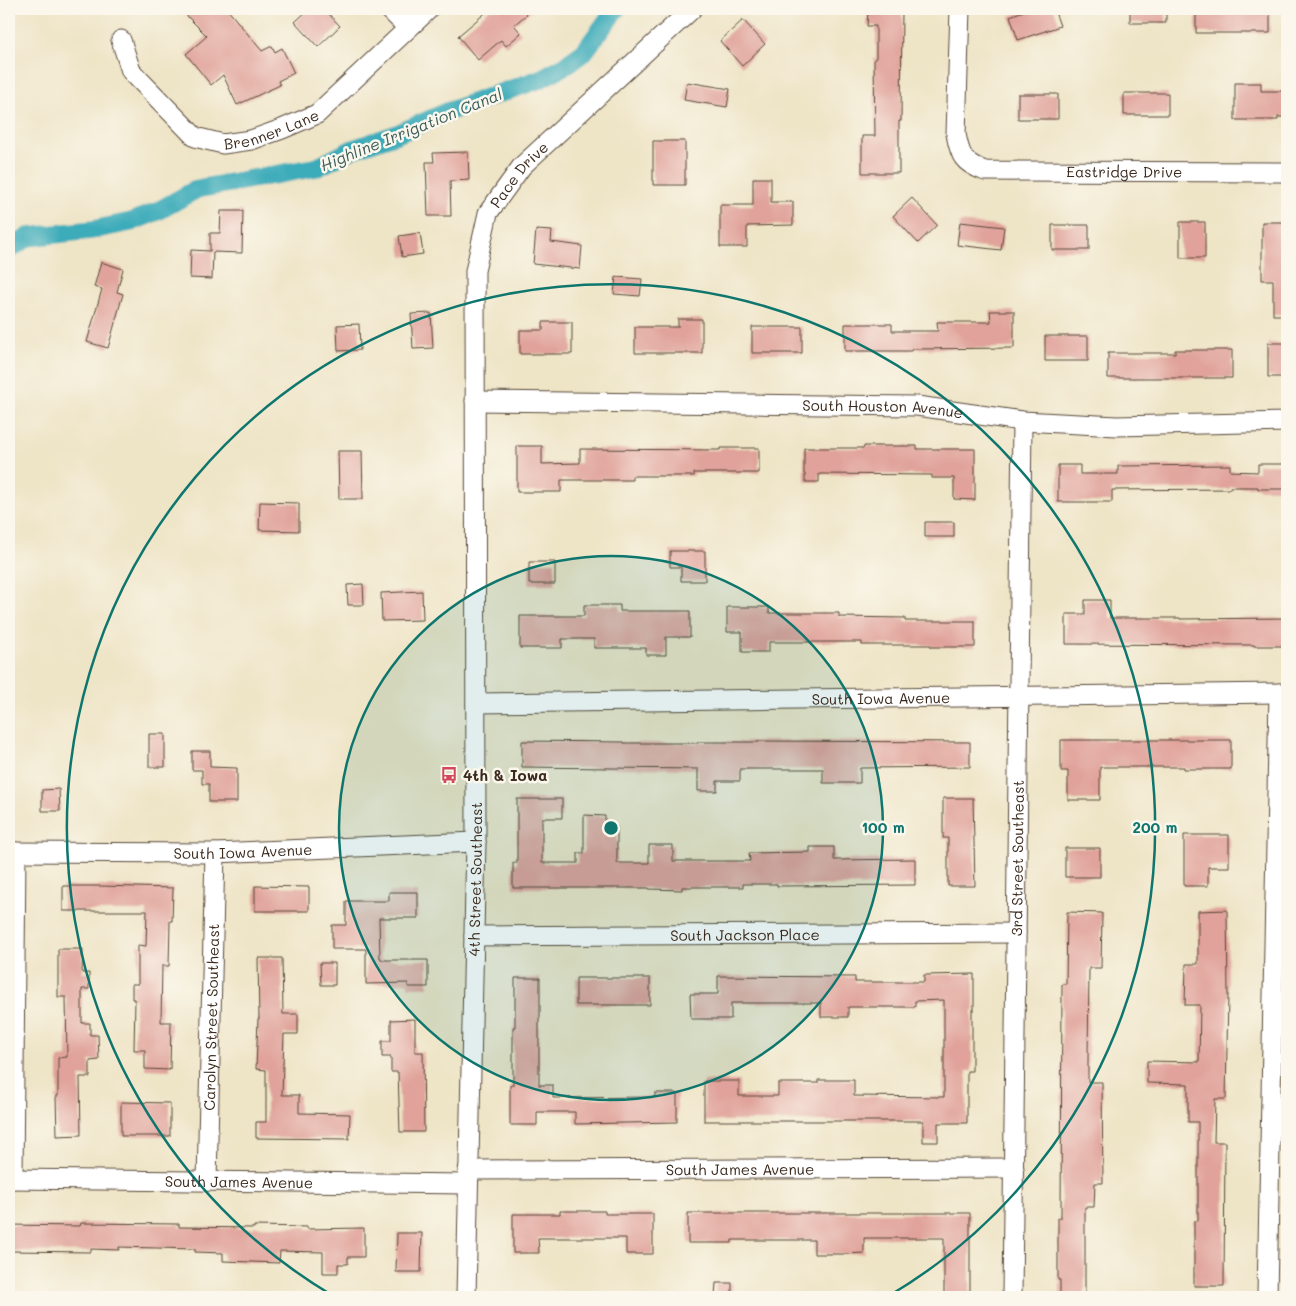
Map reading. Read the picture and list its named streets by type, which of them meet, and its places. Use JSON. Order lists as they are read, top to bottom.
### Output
{
  "streets": {
    "street": [
      "Brenner Lane",
      "Eastridge Drive",
      "Pace Drive",
      "South Houston Avenue",
      "South Iowa Avenue",
      "3rd Street Southeast",
      "4th Street Southeast",
      "South Jackson Place",
      "Carolyn Street Southeast",
      "South James Avenue"
    ]
  },
  "crossings": [
    ["Pace Drive", "South Houston Avenue"],
    ["Pace Drive", "4th Street Southeast"],
    ["South Houston Avenue", "3rd Street Southeast"],
    ["South Houston Avenue", "4th Street Southeast"],
    ["South Iowa Avenue", "3rd Street Southeast"],
    ["South Iowa Avenue", "4th Street Southeast"],
    ["South Iowa Avenue", "Carolyn Street Southeast"],
    ["3rd Street Southeast", "South Jackson Place"],
    ["3rd Street Southeast", "South James Avenue"],
    ["4th Street Southeast", "South Jackson Place"],
    ["4th Street Southeast", "South James Avenue"],
    ["Carolyn Street Southeast", "South James Avenue"]
  ],
  "water": ["Highline Irrigation Canal"],
  "places": {
    "bus stop": ["4th & Iowa"]
  },
  "rings": ["100 m", "200 m"]
}
